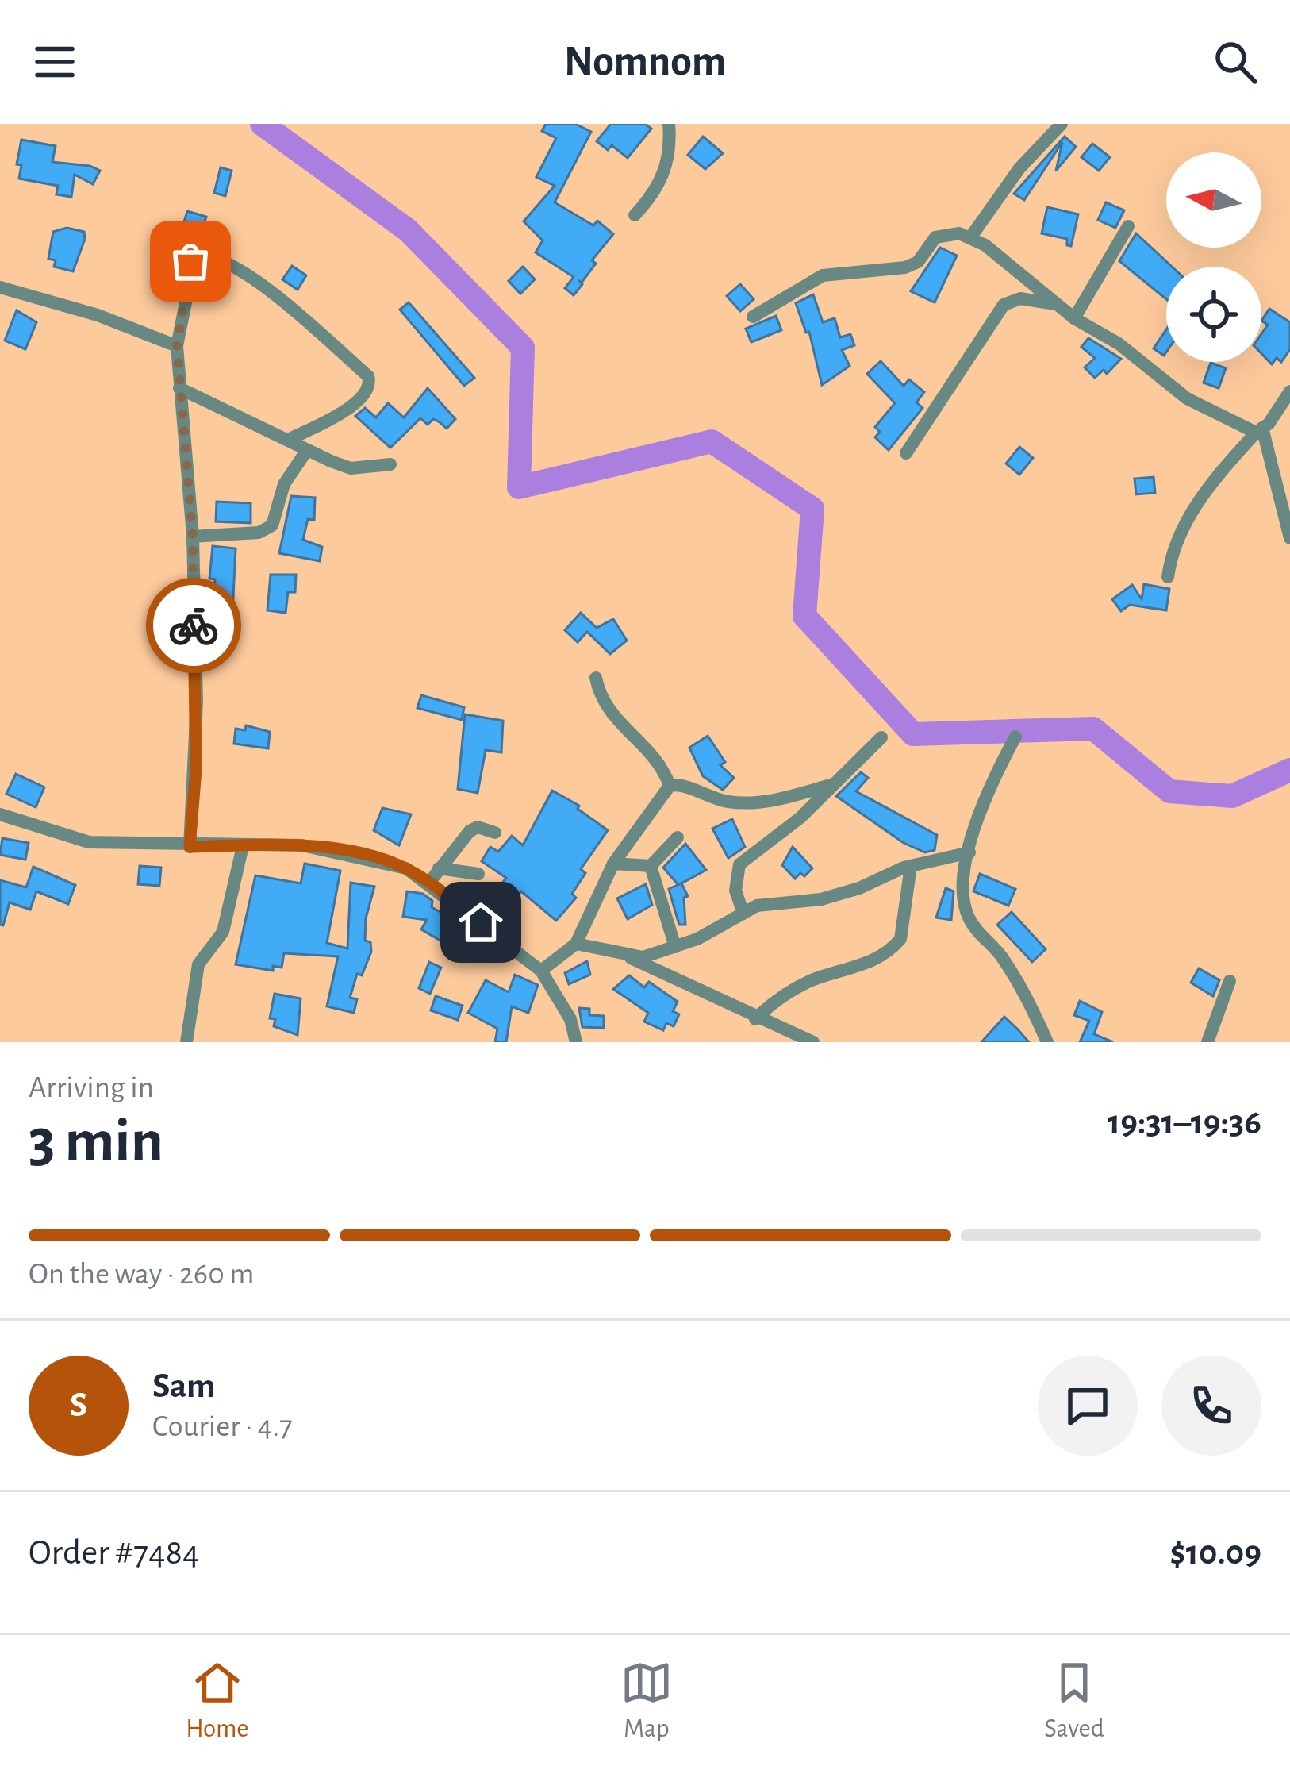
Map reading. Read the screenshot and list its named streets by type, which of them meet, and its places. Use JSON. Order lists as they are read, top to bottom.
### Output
{
  "north": "left",
  "page": {
    "header": "Nomnom",
    "heading": ["3 min", "Arriving in", "19:31–19:36"],
    "panel": [
      "Sam",
      "Courier · 4.7",
      "Order #7484",
      "$10.09"
    ],
    "bar": "On the way · 260 m",
    "round": "S",
    "tabs": ["Home", "Map", "Saved"]
  }
}
